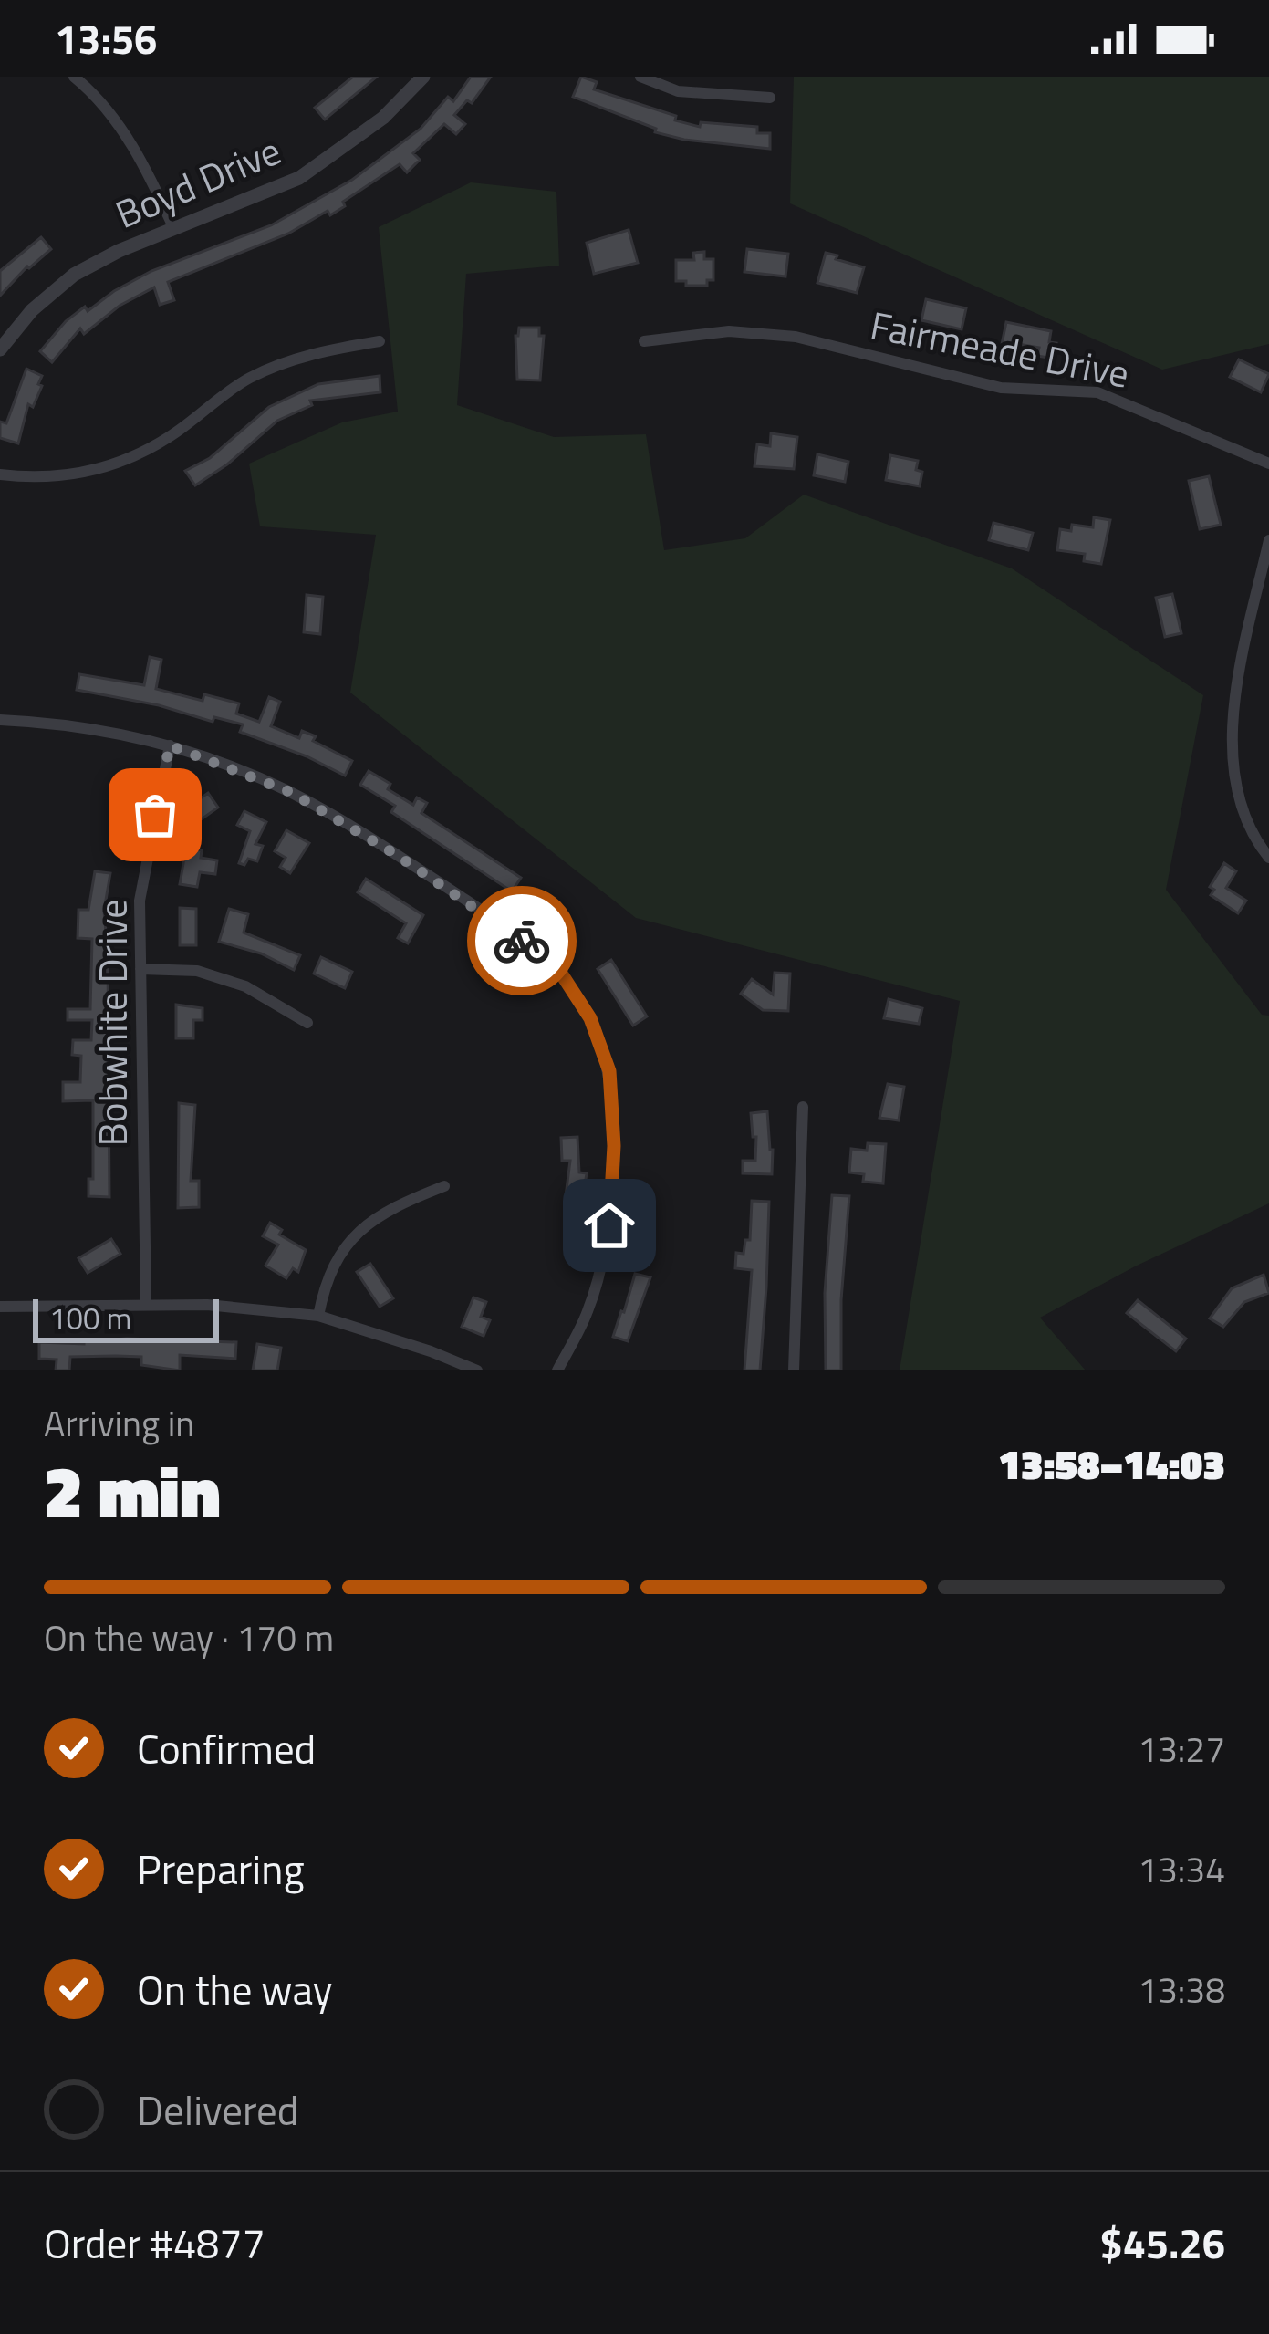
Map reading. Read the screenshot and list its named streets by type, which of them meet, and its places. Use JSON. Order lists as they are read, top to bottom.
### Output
{
  "streets": {
    "street": ["Boyd Drive", "Fairmeade Drive", "Bobwhite Drive"]
  },
  "scale_bar": "100 m",
  "page": {
    "status": "13:56",
    "scale": "100 m",
    "heading": ["2 min", "Arriving in", "13:58–14:03"],
    "panel": ["Order #4877", "$45.26"],
    "bar": "On the way · 170 m",
    "list": [
      ["Confirmed", "13:27"],
      ["Preparing", "13:34"],
      ["On the way", "13:38"],
      "Delivered"
    ]
  }
}
